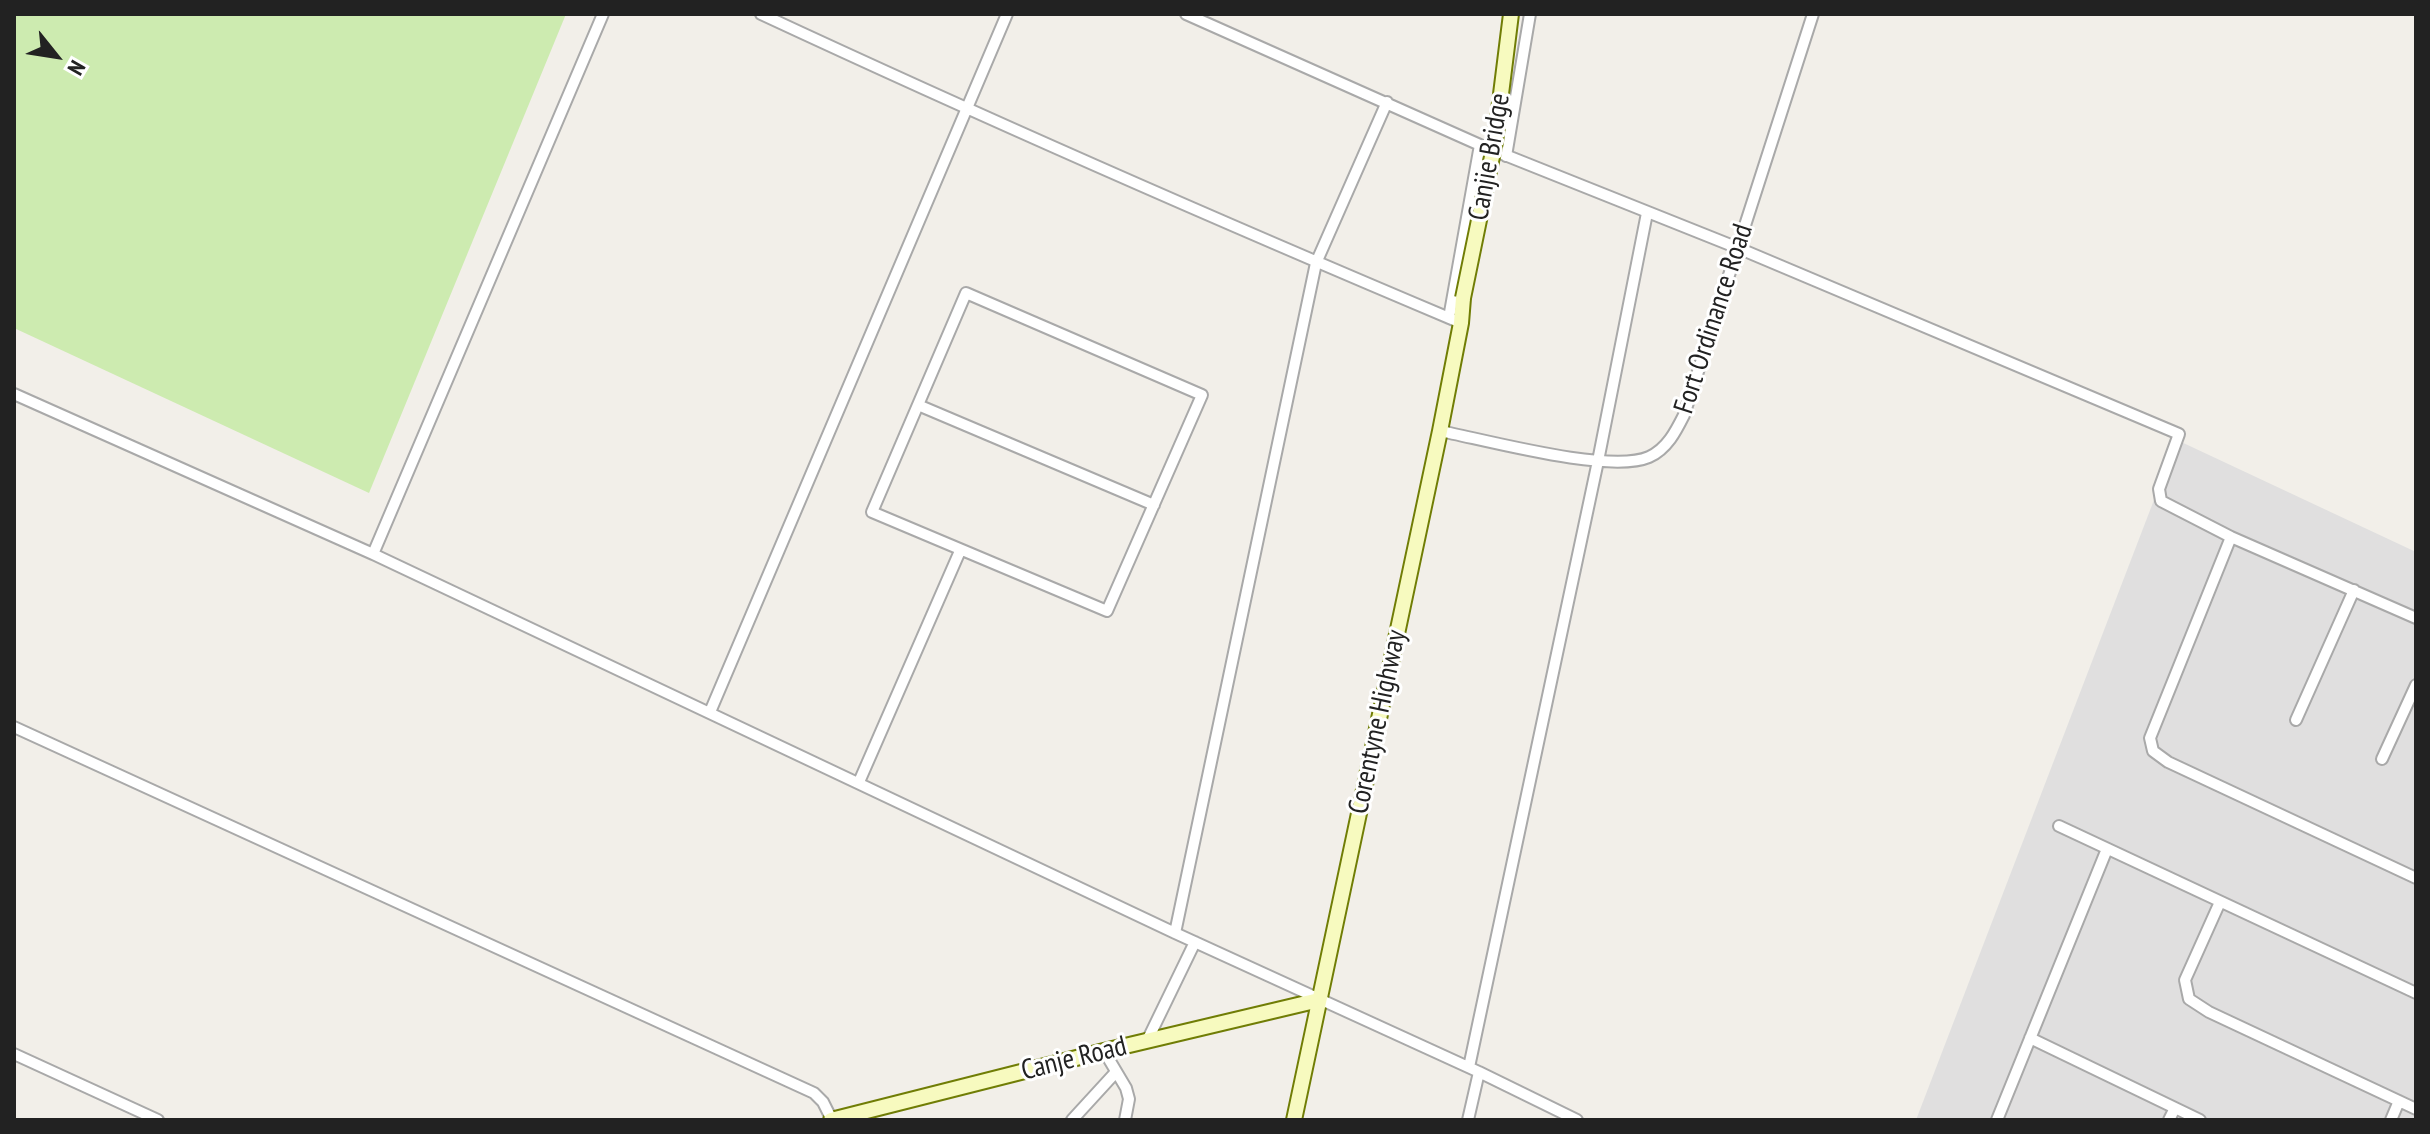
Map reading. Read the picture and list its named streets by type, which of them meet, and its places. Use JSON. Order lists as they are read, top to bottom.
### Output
{
  "streets": {
    "main road": ["Canjie Bridge", "Corentyne Highway", "Canje Road"],
    "street": ["Fort Ordinance Road"]
  },
  "crossings": [
    ["Canjie Bridge", "Corentyne Highway"],
    ["Fort Ordinance Road", "Corentyne Highway"],
    ["Corentyne Highway", "Canje Road"]
  ],
  "north": "bottom right"
}
